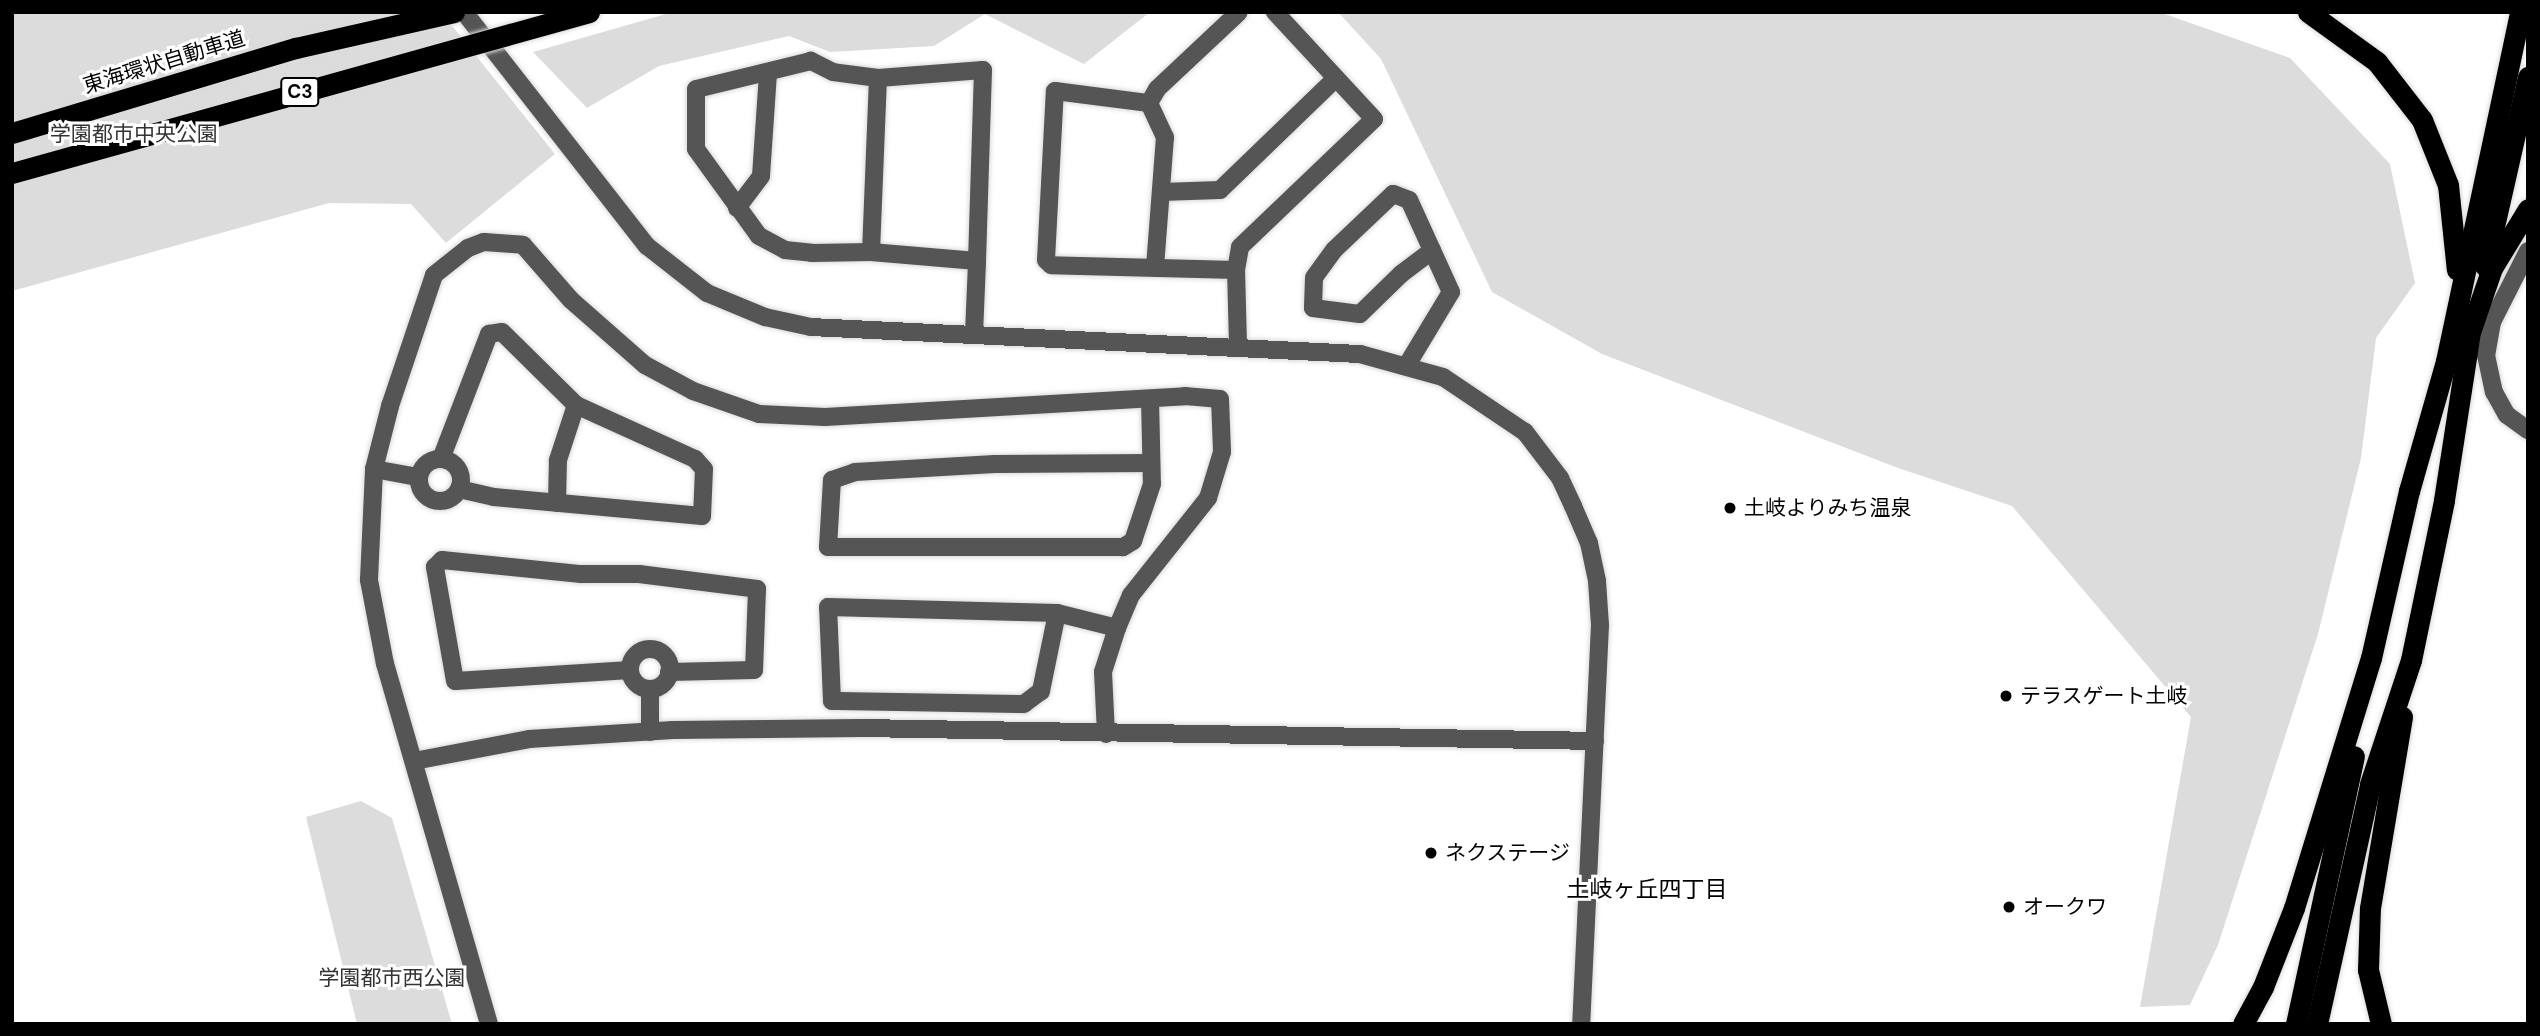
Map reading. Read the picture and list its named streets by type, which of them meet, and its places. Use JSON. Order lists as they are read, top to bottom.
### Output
{
  "streets": {
    "highway": ["東海環状自動車道", "C3"]
  },
  "districts": ["土岐ヶ丘四丁目"],
  "parks": ["学園都市中央公園", "学園都市西公園"],
  "places": [
    "土岐よりみち温泉",
    "テラスゲート土岐",
    "ネクステージ",
    "オークワ"
  ]
}
